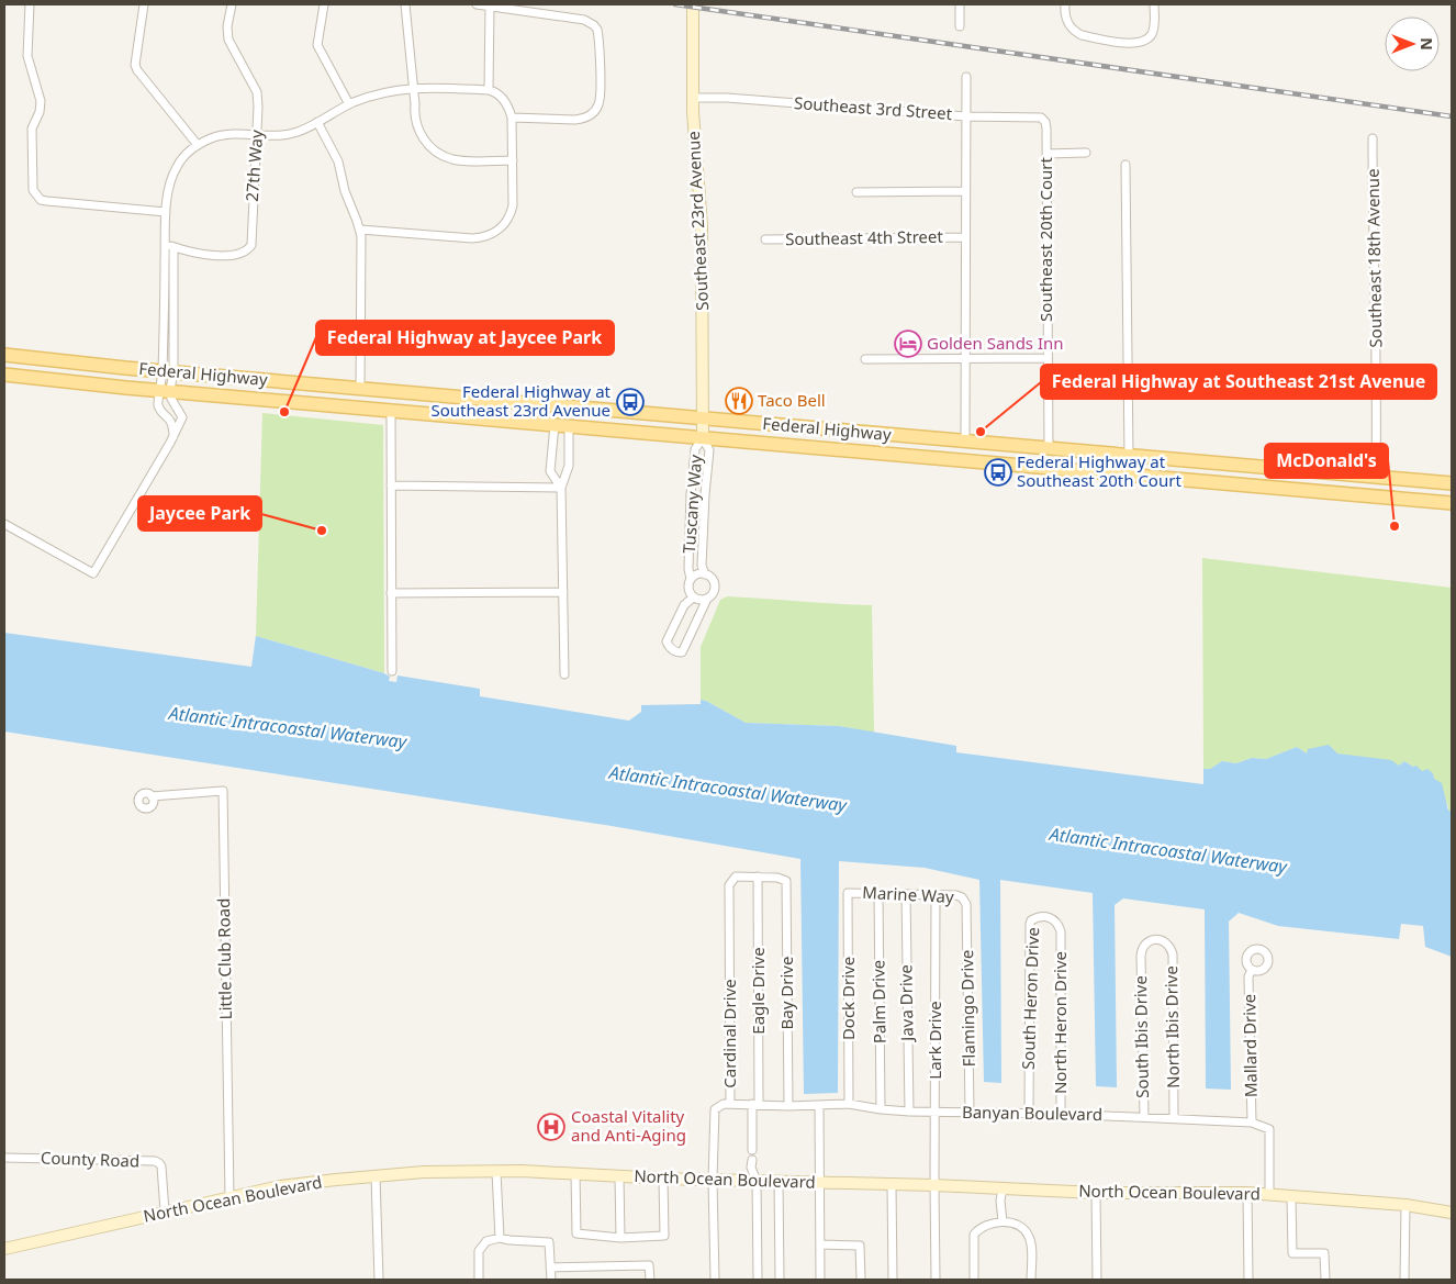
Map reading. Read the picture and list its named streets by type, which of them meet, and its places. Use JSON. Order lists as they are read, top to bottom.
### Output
{
  "streets": {
    "main road": ["Southeast 23rd Avenue", "Federal Highway", "North Ocean Boulevard"],
    "street": [
      "Southeast 3rd Street",
      "27th Way",
      "Southeast 4th Street",
      "Southeast 20th Court",
      "Southeast 18th Avenue",
      "Tuscany Way",
      "Marine Way",
      "Little Club Road",
      "Eagle Drive",
      "Bay Drive",
      "Dock Drive",
      "South Heron Drive",
      "Palm Drive",
      "Java Drive",
      "Flamingo Drive",
      "North Heron Drive",
      "North Ibis Drive",
      "Cardinal Drive",
      "South Ibis Drive",
      "Lark Drive",
      "Mallard Drive",
      "Banyan Boulevard",
      "County Road"
    ]
  },
  "crossings": [
    ["Southeast 3rd Street", "Southeast 23rd Avenue"],
    ["Southeast 3rd Street", "Southeast 20th Court"],
    ["Southeast 23rd Avenue", "Federal Highway"],
    ["Southeast 23rd Avenue", "Tuscany Way"],
    ["Southeast 20th Court", "Federal Highway"],
    ["Southeast 18th Avenue", "Federal Highway"],
    ["Federal Highway", "Tuscany Way"],
    ["Marine Way", "Dock Drive"],
    ["Marine Way", "Palm Drive"],
    ["Marine Way", "Java Drive"],
    ["Marine Way", "Flamingo Drive"],
    ["Marine Way", "Lark Drive"],
    ["Little Club Road", "North Ocean Boulevard"],
    ["Eagle Drive", "Bay Drive"],
    ["Eagle Drive", "Cardinal Drive"],
    ["Eagle Drive", "Banyan Boulevard"],
    ["Bay Drive", "Cardinal Drive"],
    ["Bay Drive", "Banyan Boulevard"],
    ["Dock Drive", "Banyan Boulevard"],
    ["South Heron Drive", "North Heron Drive"],
    ["South Heron Drive", "Banyan Boulevard"],
    ["Palm Drive", "Banyan Boulevard"],
    ["Java Drive", "Banyan Boulevard"],
    ["Flamingo Drive", "Banyan Boulevard"],
    ["North Heron Drive", "Banyan Boulevard"],
    ["North Ibis Drive", "South Ibis Drive"],
    ["North Ibis Drive", "Banyan Boulevard"],
    ["Cardinal Drive", "Banyan Boulevard"],
    ["Cardinal Drive", "North Ocean Boulevard"],
    ["South Ibis Drive", "Banyan Boulevard"],
    ["Lark Drive", "Banyan Boulevard"],
    ["Lark Drive", "North Ocean Boulevard"],
    ["Mallard Drive", "Banyan Boulevard"],
    ["County Road", "North Ocean Boulevard"]
  ],
  "water": ["Atlantic Intracoastal Waterway"],
  "places": {
    "hotel": ["Golden Sands Inn"],
    "restaurant": ["Taco Bell"],
    "bus stop": ["Federal Highway at Southeast 23rd Avenue", "Federal Highway at Southeast 20th Court"],
    "other": [
      "Federal Highway at Jaycee Park",
      "Federal Highway at Southeast 21st Avenue",
      "McDonald's",
      "Jaycee Park"
    ],
    "hospital": ["Coastal Vitality and Anti-Aging"]
  },
  "north": "right"
}
